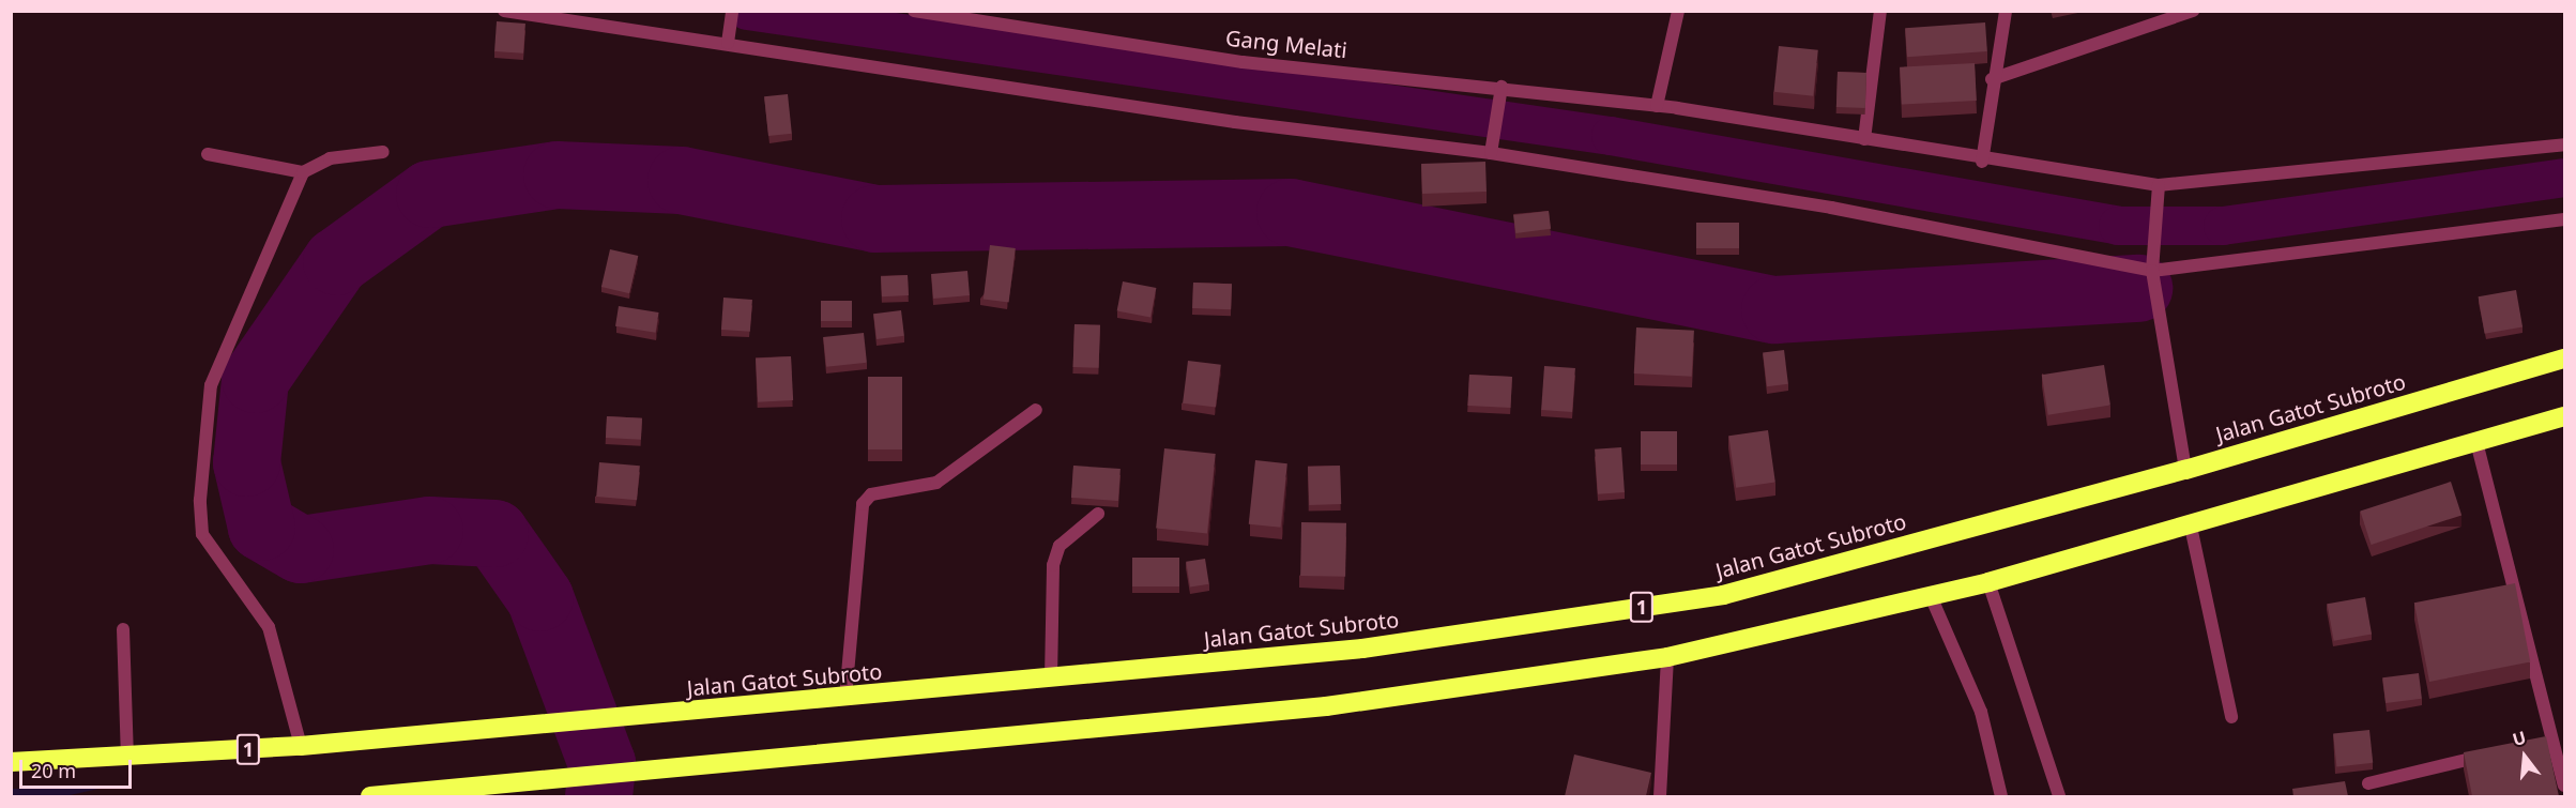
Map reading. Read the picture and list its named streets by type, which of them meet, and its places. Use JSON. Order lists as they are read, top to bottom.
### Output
{
  "streets": {
    "highway": ["Jalan Gatot Subroto", "1"],
    "street": ["Gang Melati"]
  },
  "scale_bar": "20 m",
  "north": "top"
}
